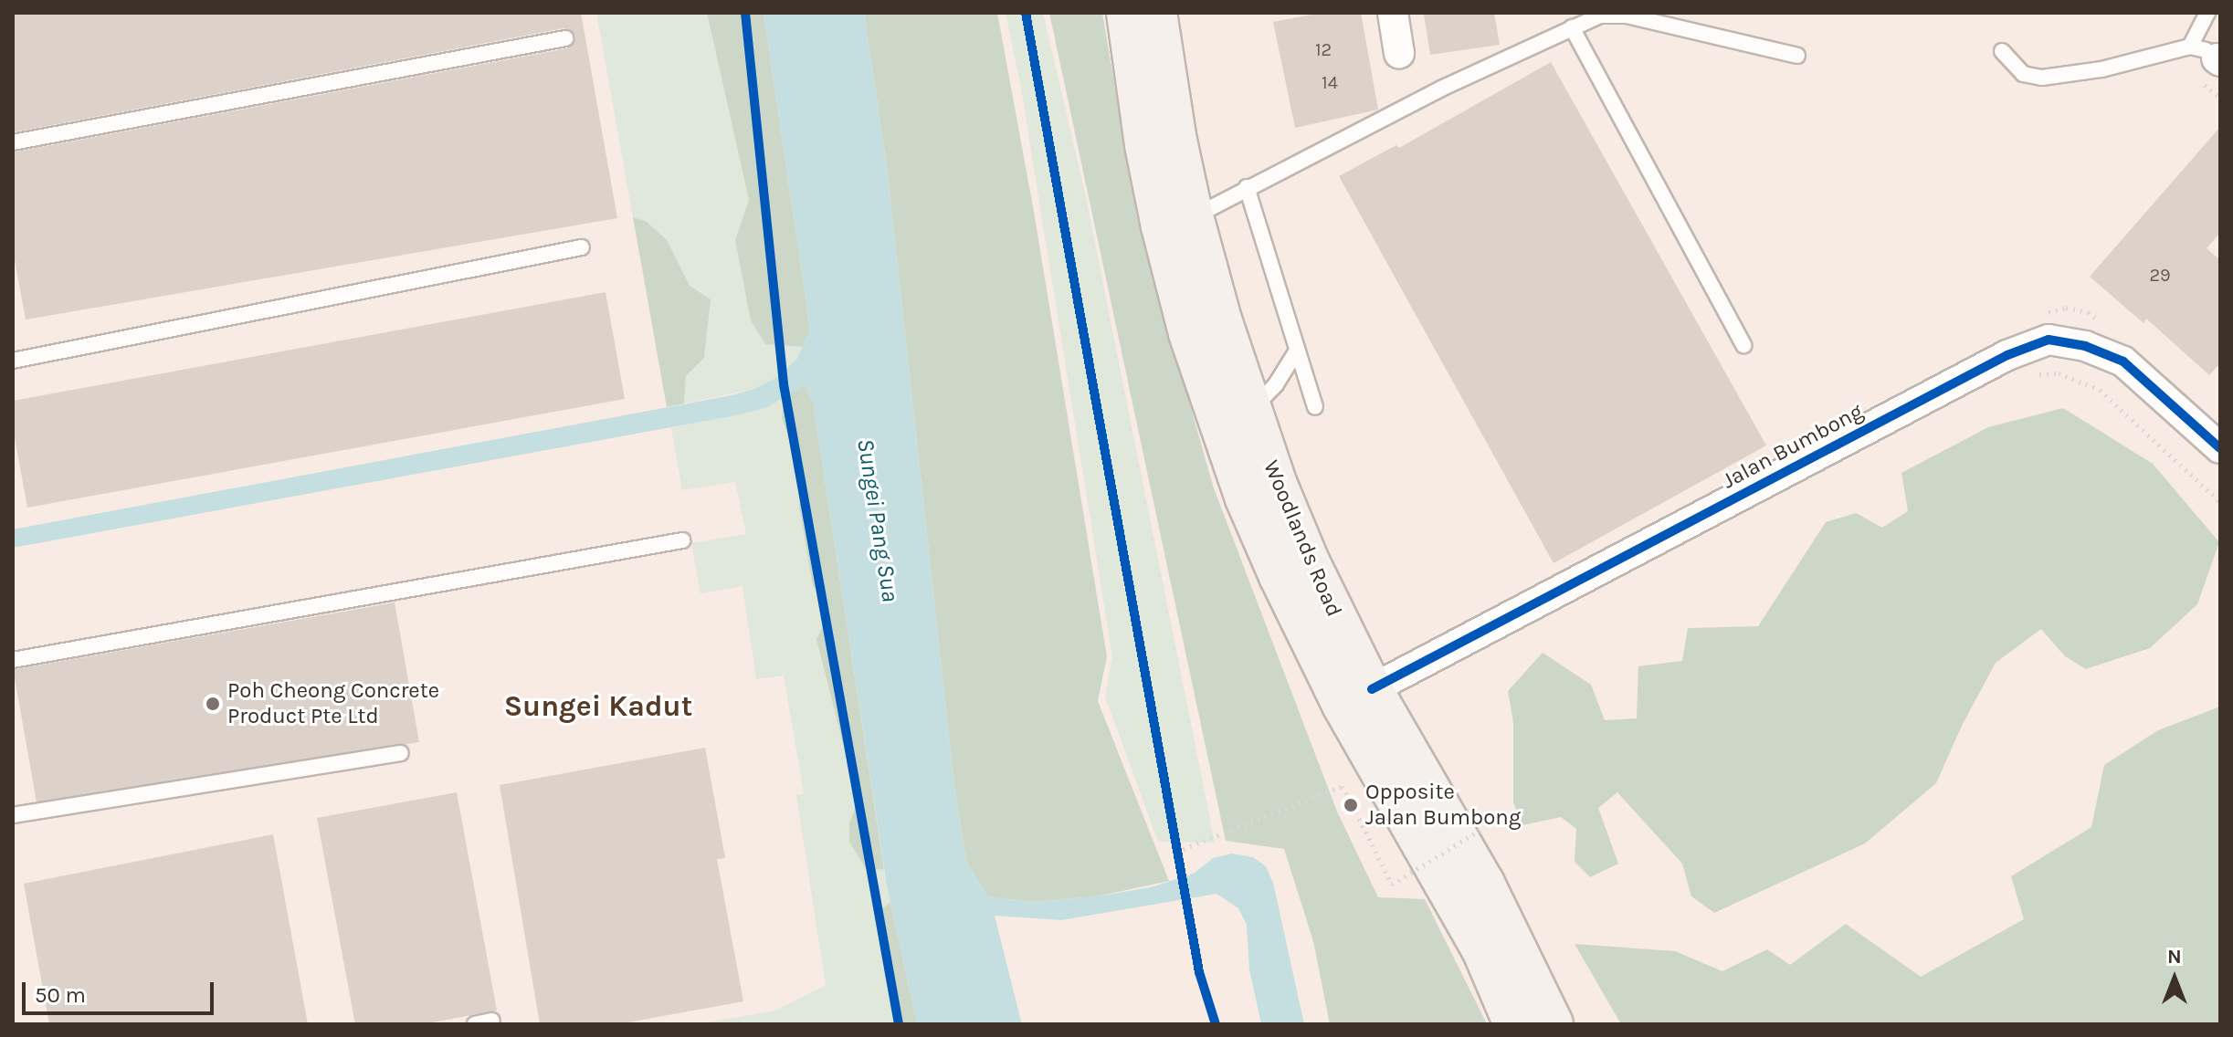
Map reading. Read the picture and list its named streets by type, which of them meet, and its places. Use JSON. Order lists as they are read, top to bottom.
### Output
{
  "streets": {
    "main road": ["Woodlands Road"],
    "street": ["Jalan Bumbong"]
  },
  "crossings": [
    ["Jalan Bumbong", "Woodlands Road"]
  ],
  "districts": ["Sungei Kadut"],
  "water": ["Sungei Pang Sua"],
  "places": ["Poh Cheong Concrete Product Pte Ltd", "Opposite Jalan Bumbong"],
  "house_numbers": ["12", "14", "29"],
  "scale_bar": "50 m",
  "north": "top"
}
